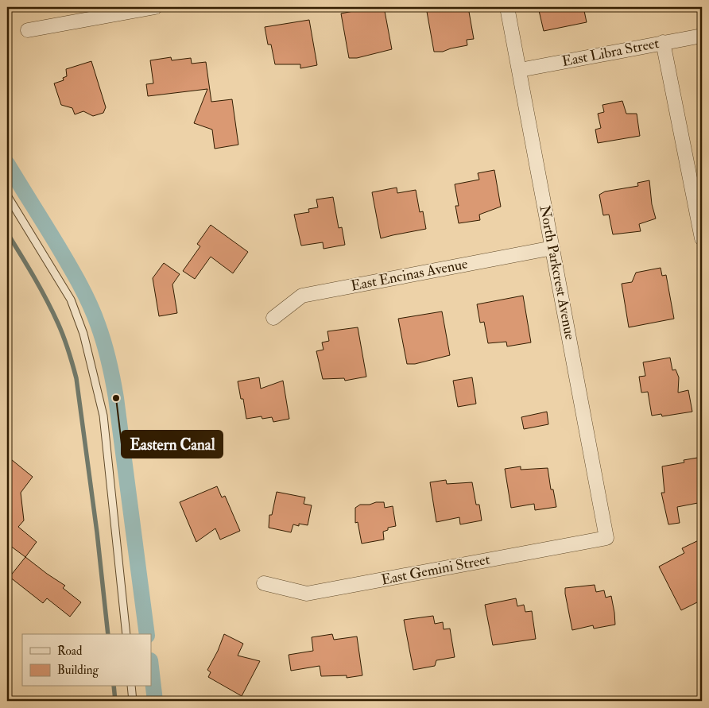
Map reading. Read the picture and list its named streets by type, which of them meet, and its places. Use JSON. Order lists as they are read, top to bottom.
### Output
{
  "streets": {
    "street": [
      "East Libra Street",
      "North Parkcrest Avenue",
      "East Encinas Avenue",
      "East Gemini Street"
    ]
  },
  "crossings": [
    ["East Libra Street", "North Parkcrest Avenue"],
    ["North Parkcrest Avenue", "East Encinas Avenue"],
    ["North Parkcrest Avenue", "East Gemini Street"]
  ],
  "places": ["Eastern Canal"],
  "legend": ["Road", "Building"]
}
